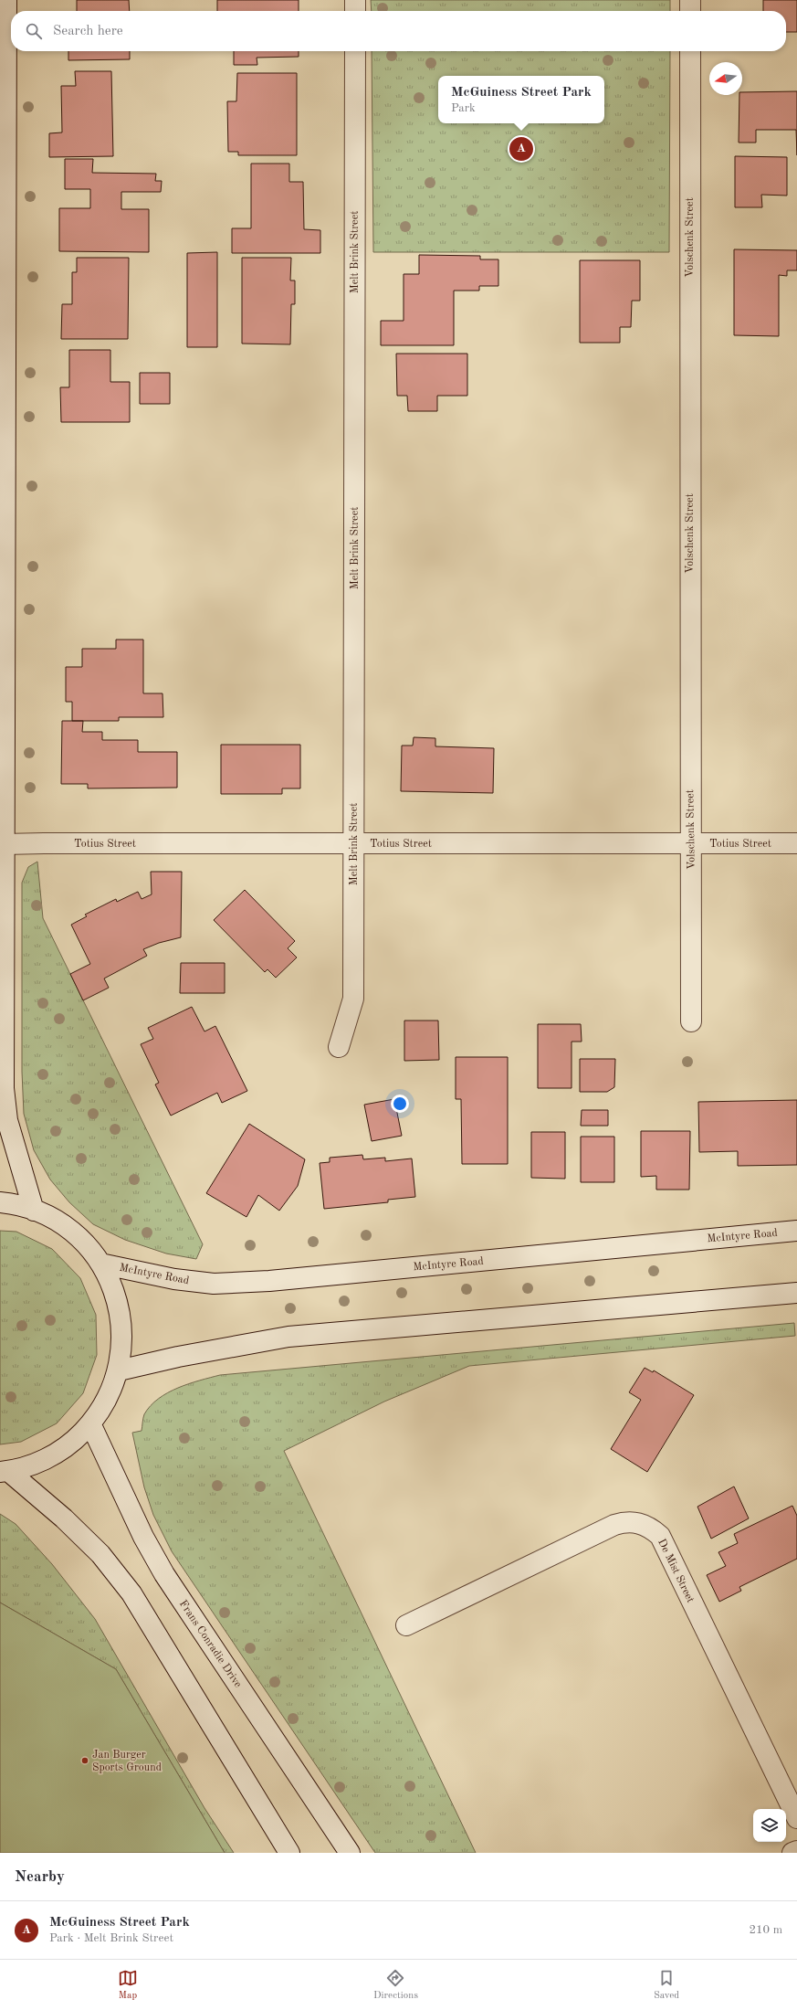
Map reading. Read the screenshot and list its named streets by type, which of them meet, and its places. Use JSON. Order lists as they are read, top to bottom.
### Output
{
  "streets": {
    "main road": [
      "Volschenk Street",
      "Melt Brink Street",
      "Totius Street",
      "McIntyre Road",
      "De Mist Street",
      "Frans Conradie Drive"
    ]
  },
  "crossings": [
    ["Volschenk Street", "Totius Street"],
    ["Melt Brink Street", "Totius Street"]
  ],
  "places": ["Jan Burger Sports Ground"],
  "north": "left",
  "page": {
    "search": "Search here",
    "popup": ["McGuiness Street Park", "Park"],
    "pins": "A",
    "heading": "Nearby",
    "list": [
      {
        "mark": "A",
        "name": "McGuiness Street Park",
        "note": "Park · Melt Brink Street",
        "value": "210 m"
      }
    ],
    "nav": ["Map", "Directions", "Saved"]
  }
}
